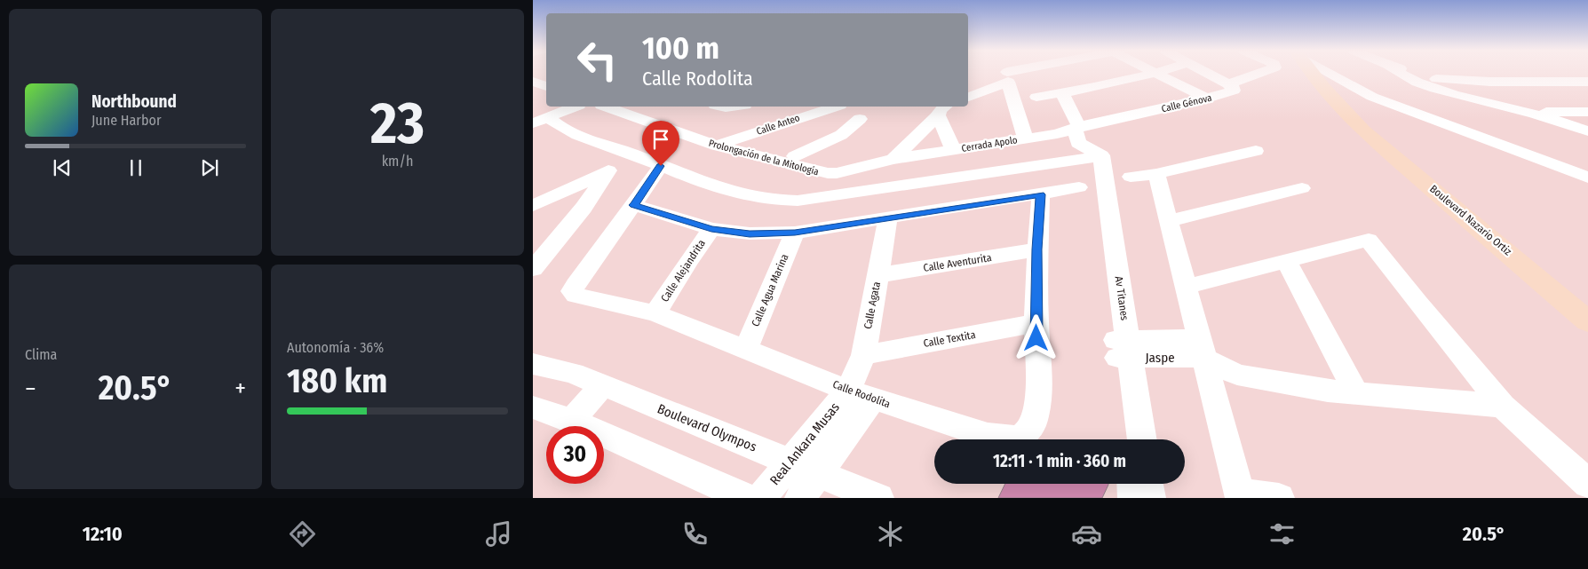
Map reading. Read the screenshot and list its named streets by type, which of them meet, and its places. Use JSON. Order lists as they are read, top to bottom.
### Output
{
  "streets": {
    "main road": ["Boulevard Nazario Ortiz"],
    "street": [
      "Calle Génova",
      "Calle Anteo",
      "Cerrada Apolo",
      "Prolongación de la Mitología",
      "Calle Aventurita",
      "Calle Alejandrita",
      "Calle Agua Marina",
      "Av Titanes",
      "Calle Agata",
      "Calle Textita",
      "Jaspe",
      "Calle Rodolita",
      "Boulevard Olympos",
      "Real Ankara Musas"
    ]
  },
  "crossings": [
    ["Calle Génova", "Cerrada Apolo"],
    ["Calle Anteo", "Prolongación de la Mitología"],
    ["Cerrada Apolo", "Prolongación de la Mitología"],
    ["Calle Aventurita", "Calle Agata"],
    ["Calle Aventurita", "Calle Rodolita"],
    ["Calle Alejandrita", "Calle Rodolita"],
    ["Calle Agua Marina", "Calle Rodolita"],
    ["Av Titanes", "Jaspe"],
    ["Calle Agata", "Calle Textita"],
    ["Calle Agata", "Calle Rodolita"],
    ["Calle Agata", "Real Ankara Musas"],
    ["Calle Textita", "Calle Rodolita"],
    ["Calle Rodolita", "Real Ankara Musas"],
    ["Boulevard Olympos", "Real Ankara Musas"]
  ],
  "page": {
    "tile": [
      ["23", "km/h"],
      "Clima",
      ["Autonomía · 36%", "180 km"]
    ],
    "turn": ["100 m", "Calle Rodolita"],
    "song": ["Northbound", "June Harbor"],
    "heat": ["−", "20.5°", "+"],
    "limit": "30",
    "trip": "12:11 · 1 min · 360 m",
    "tabs": ["12:10", "20.5°"]
  }
}
